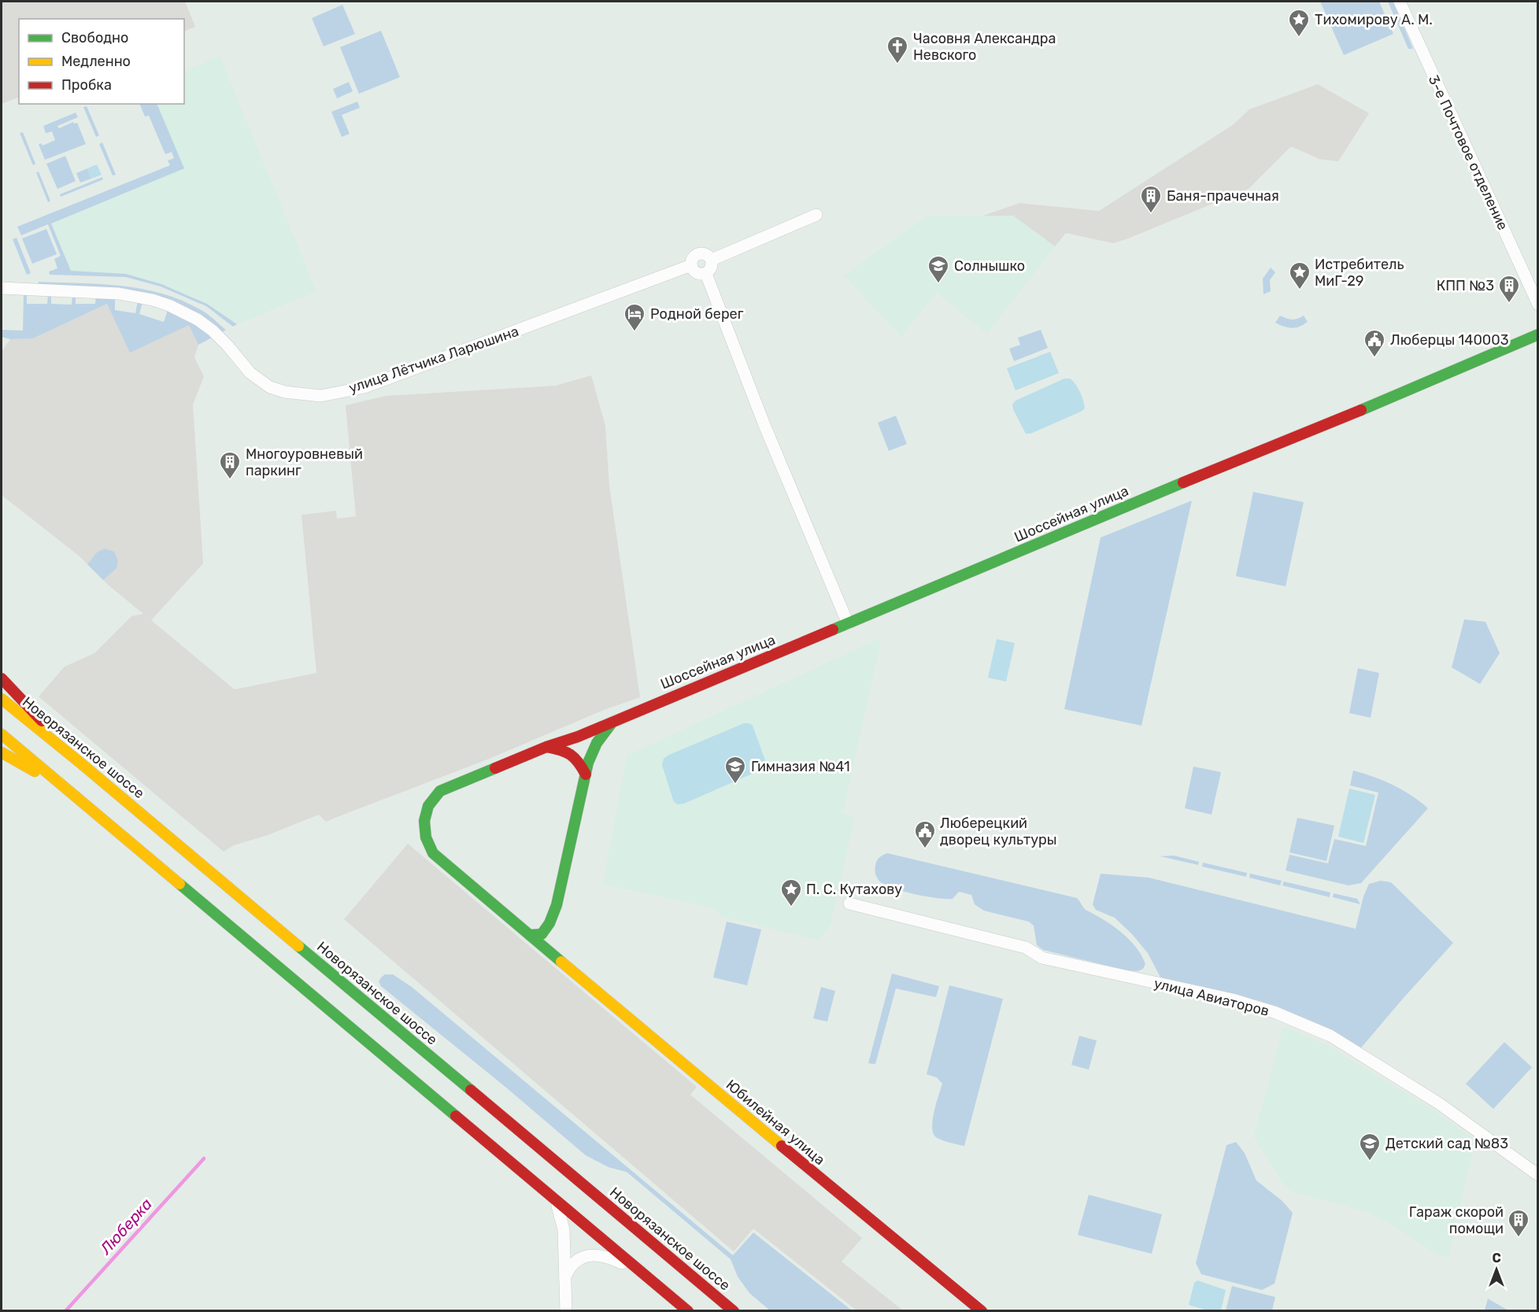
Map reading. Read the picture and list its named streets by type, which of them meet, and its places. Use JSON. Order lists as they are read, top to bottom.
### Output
{
  "streets": {
    "main road": ["Шоссейная улица", "Новорязанское шоссе", "Юбилейная улица"],
    "street": ["3-е Почтовое отделение", "улица Лётчика Ларюшина", "улица Авиаторов"]
  },
  "crossings": [
    ["Шоссейная улица", "Юбилейная улица"]
  ],
  "water": ["Люберка"],
  "places": {
    "place": ["Тихомирову А. М.", "Истребитель МиГ-29", "П. С. Кутахову"],
    "church": ["Часовня Александра Невского"],
    "building": [
      "Баня-прачечная",
      "КПП №3",
      "Многоуровневый паркинг",
      "Гараж скорой помощи"
    ],
    "school or university": ["Солнышко", "Гимназия №41", "Детский сад №83"],
    "hotel": ["Родной берег"],
    "public building": ["Люберцы 140003", "Люберецкий дворец культуры"]
  },
  "legend": ["Свободно", "Медленно", "Пробка"],
  "north": "top"
}
